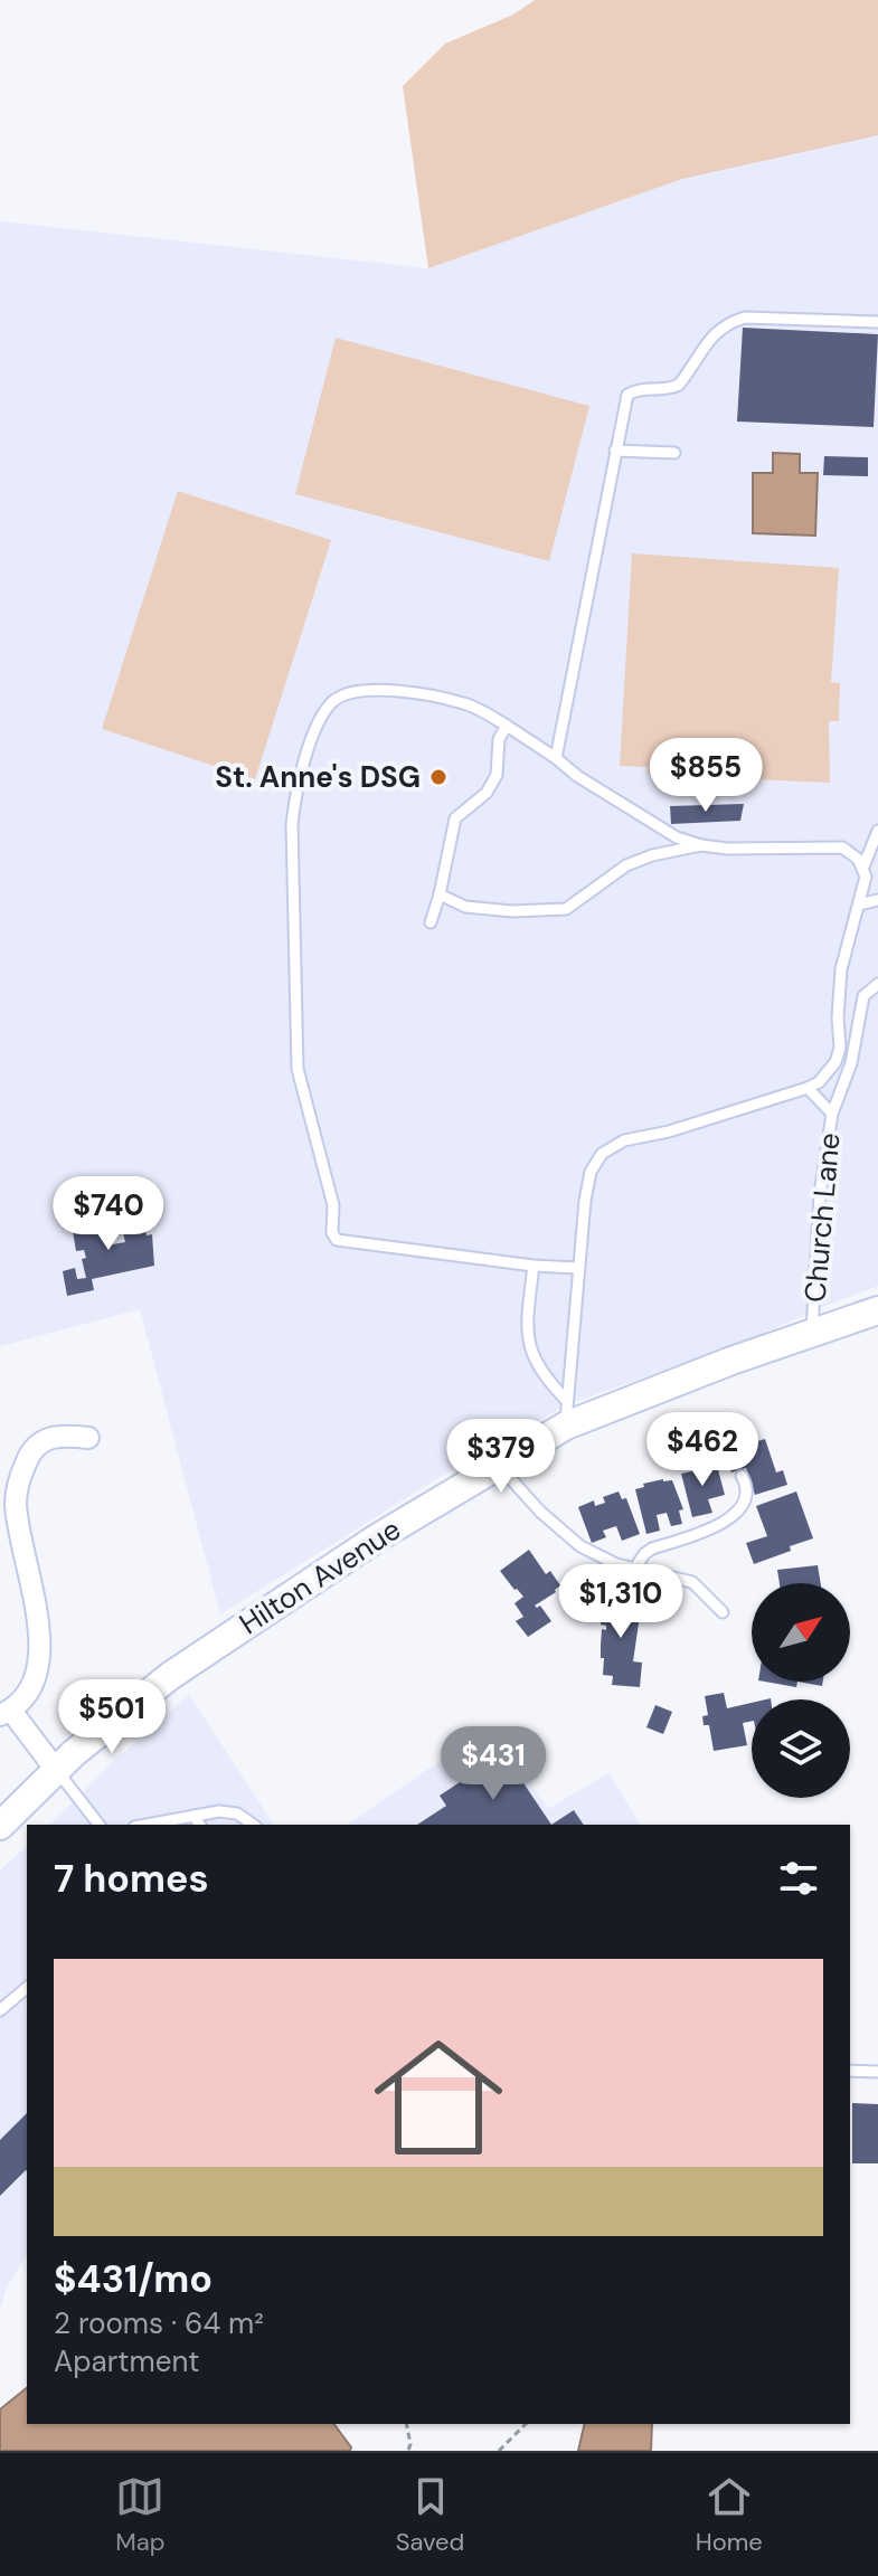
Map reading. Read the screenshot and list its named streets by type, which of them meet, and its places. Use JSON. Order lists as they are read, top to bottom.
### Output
{
  "streets": {
    "street": ["Hilton Avenue"],
    "lane": ["Church Lane"]
  },
  "crossings": [
    ["Church Lane", "Hilton Avenue"]
  ],
  "places": ["St. Anne's DSG"],
  "north": "top right",
  "page": {
    "price": [
      "$855",
      "$740",
      "$462",
      "$379",
      "$1,310",
      "$501",
      "$431"
    ],
    "heading": "7 homes",
    "list": [
      {
        "name": "$431/mo",
        "note": "2 rooms · 64 m² · Apartment"
      }
    ],
    "tabs": ["Map", "Saved", "Home"]
  }
}
